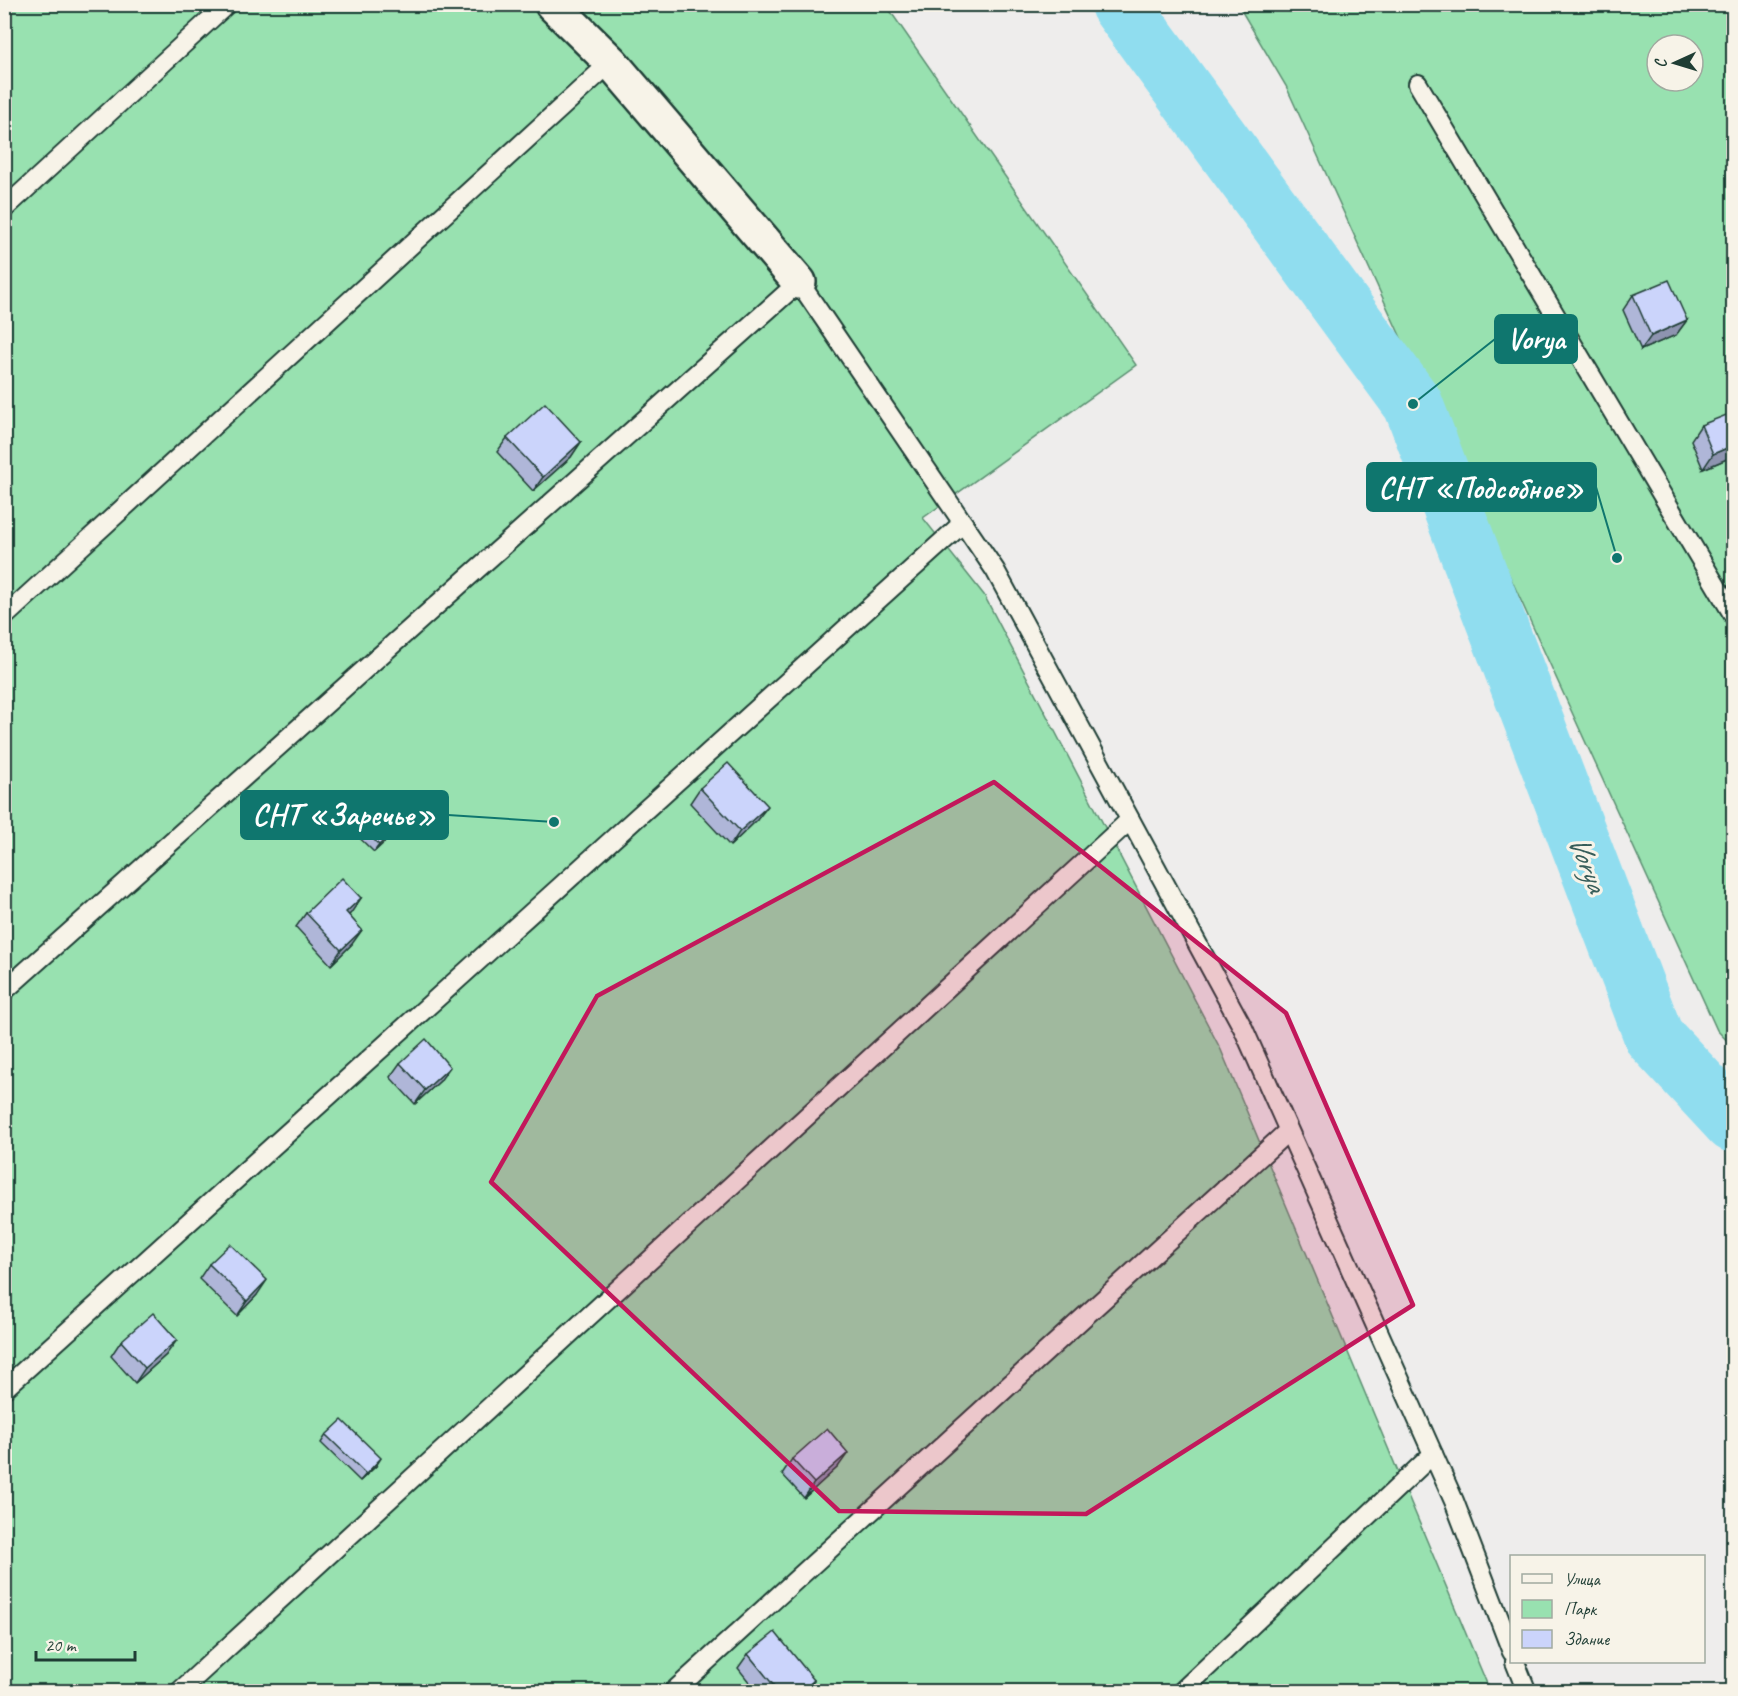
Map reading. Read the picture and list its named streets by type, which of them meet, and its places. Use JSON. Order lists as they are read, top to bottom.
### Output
{
  "water": ["Vorya"],
  "places": ["Vorya", "СНТ «Подсобное»", "СНТ «Заречье»"],
  "legend": ["Улица", "Парк", "Здание"],
  "scale_bar": "20 m",
  "north": "left"
}
